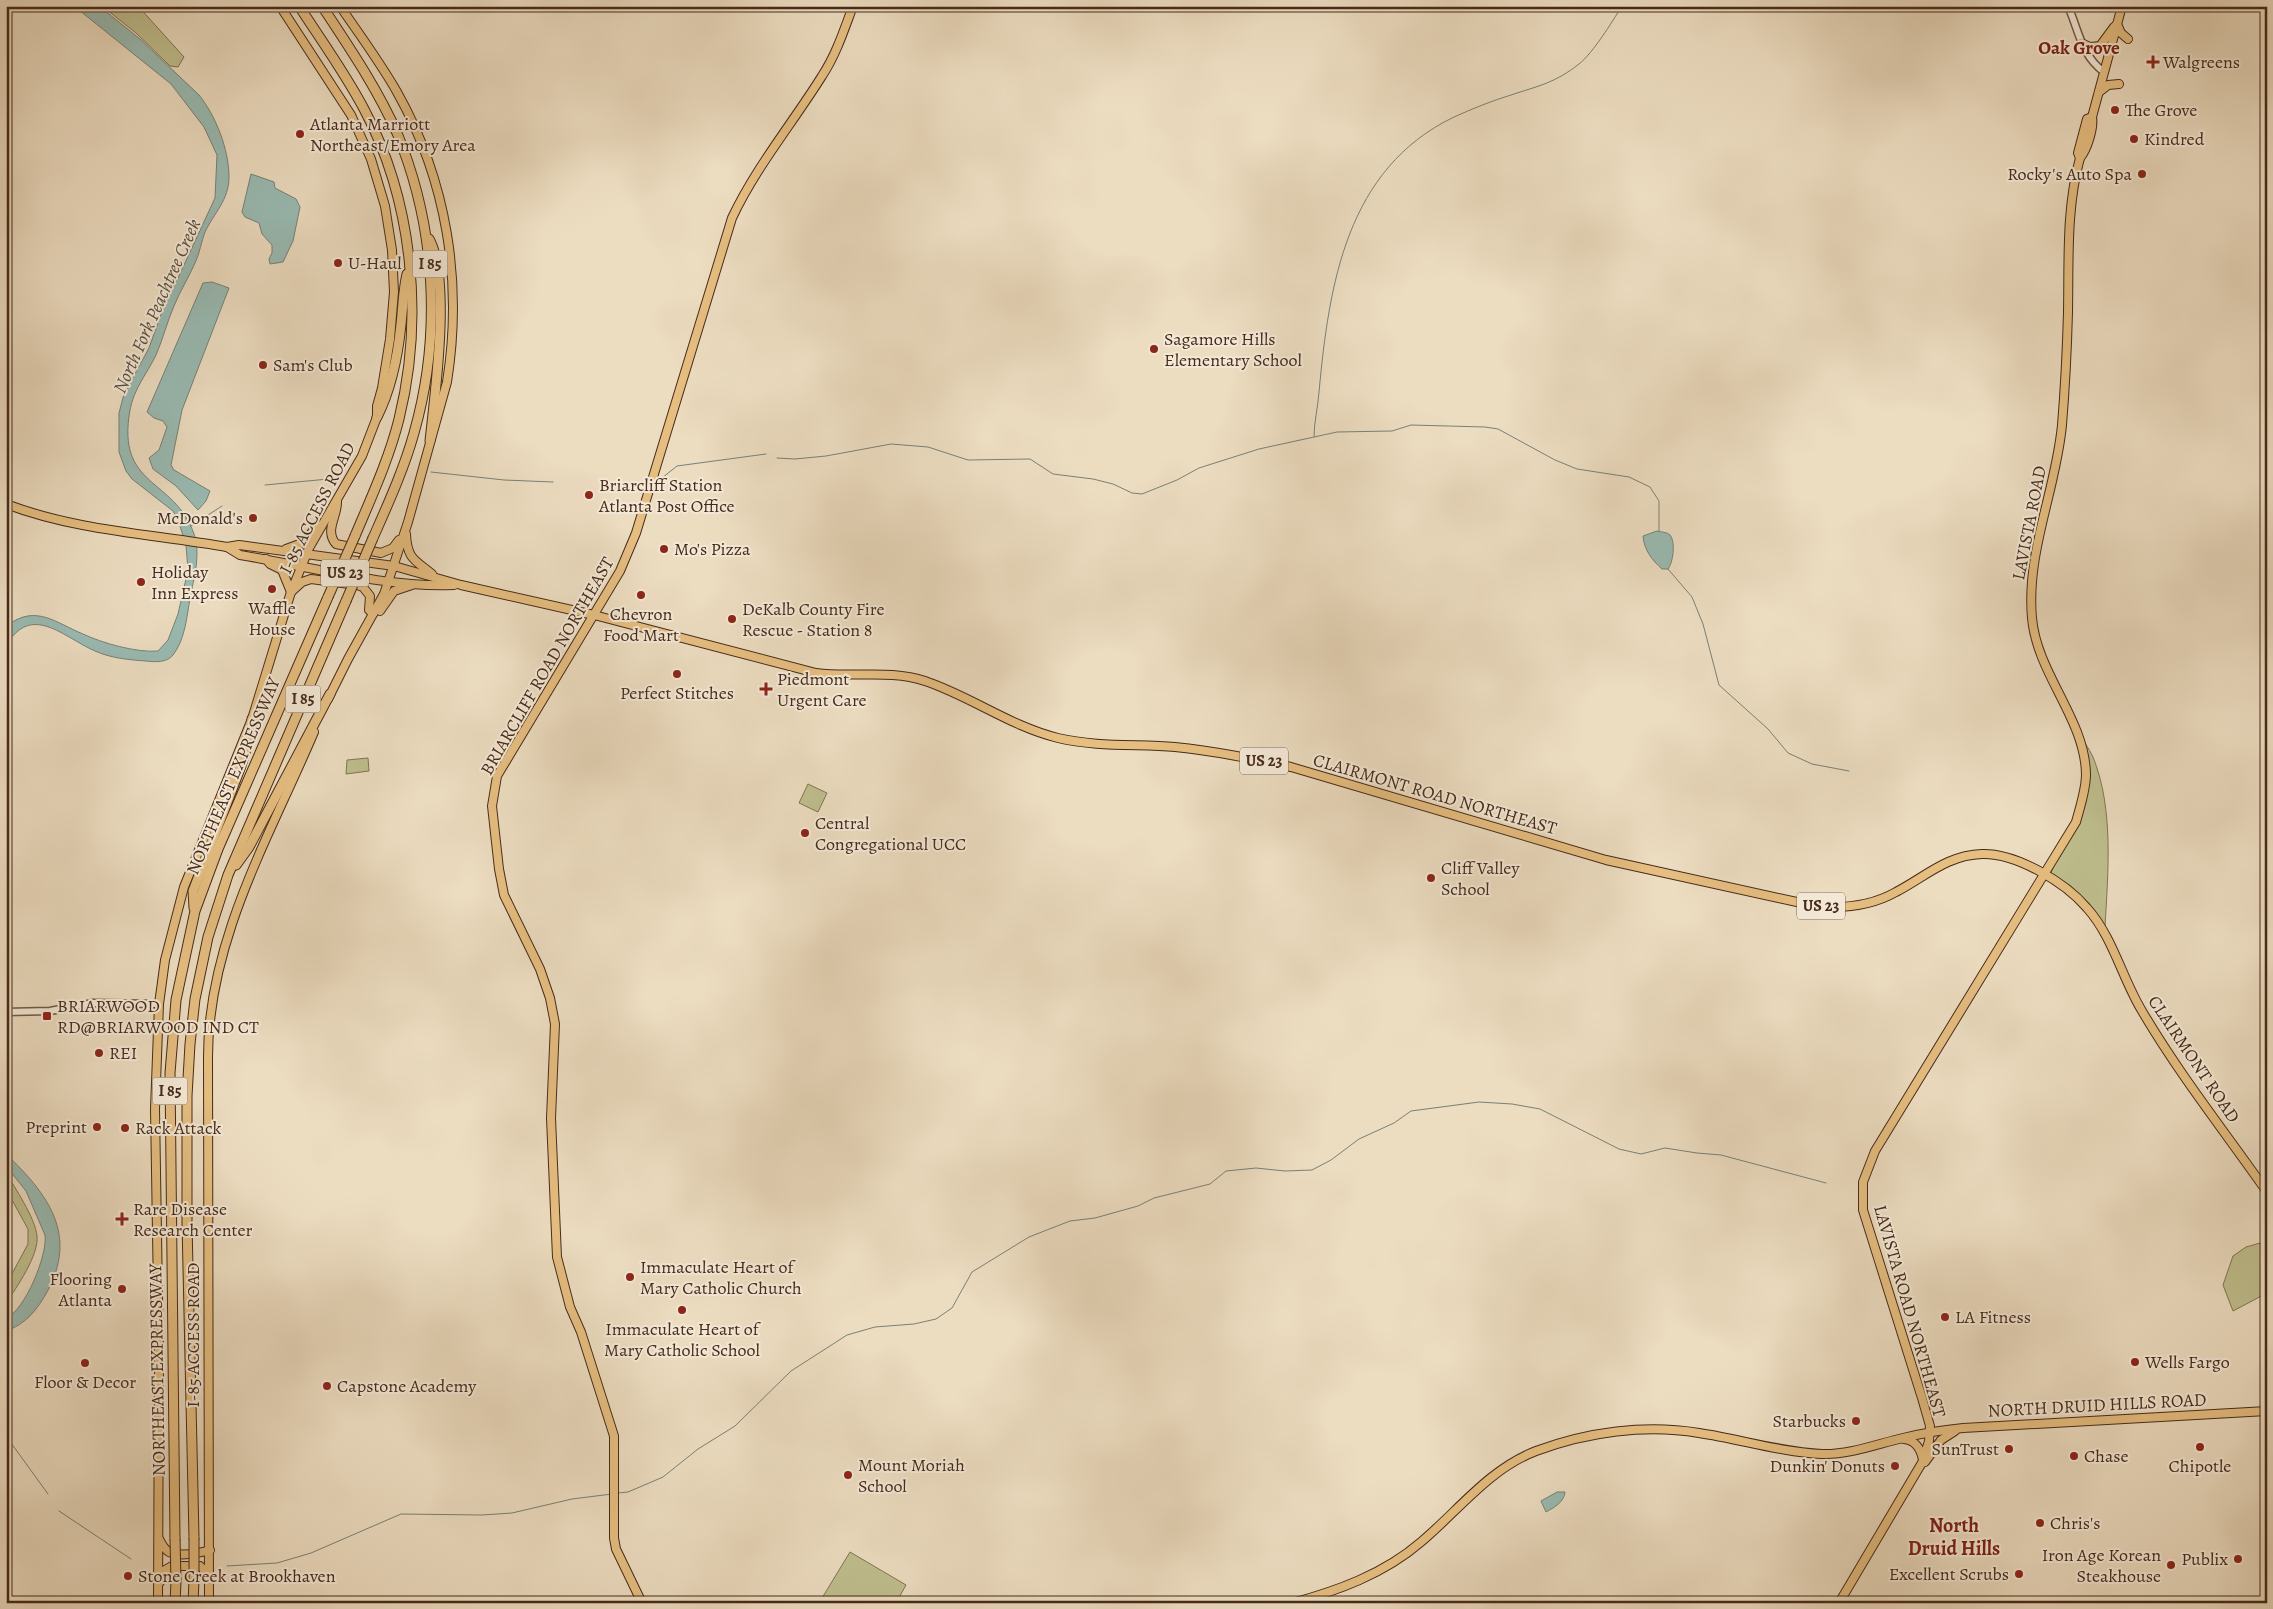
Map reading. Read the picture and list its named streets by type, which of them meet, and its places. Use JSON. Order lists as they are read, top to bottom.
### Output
{
  "streets": {
    "highway": ["I 85", "NORTHEAST EXPRESSWAY"],
    "main road": [
      "I-85 ACCESS ROAD",
      "LAVISTA ROAD",
      "US 23",
      "BRIARCLIFF ROAD NORTHEAST",
      "CLAIRMONT ROAD NORTHEAST",
      "CLAIRMONT ROAD",
      "LAVISTA ROAD NORTHEAST",
      "NORTH DRUID HILLS ROAD"
    ]
  },
  "crossings": [
    ["I-85 ACCESS ROAD", "CLAIRMONT ROAD NORTHEAST"],
    ["LAVISTA ROAD", "CLAIRMONT ROAD NORTHEAST"],
    ["LAVISTA ROAD", "LAVISTA ROAD NORTHEAST"],
    ["BRIARCLIFF ROAD NORTHEAST", "CLAIRMONT ROAD NORTHEAST"],
    ["CLAIRMONT ROAD NORTHEAST", "CLAIRMONT ROAD"],
    ["CLAIRMONT ROAD NORTHEAST", "LAVISTA ROAD NORTHEAST"],
    ["LAVISTA ROAD NORTHEAST", "NORTH DRUID HILLS ROAD"]
  ],
  "districts": ["Oak Grove", "North Druid Hills"],
  "water": ["North Fork Peachtree Creek"],
  "places": {
    "health": ["Walgreens", "Piedmont Urgent Care", "Rare Disease Research Center"],
    "other": [
      "The Grove",
      "Atlanta Marriott Northeast/Emory Area",
      "Kindred",
      "Rocky's Auto Spa",
      "U-Haul",
      "Sagamore Hills Elementary School",
      "Sam's Club",
      "Briarcliff Station Atlanta Post Office",
      "McDonald's",
      "Mo's Pizza",
      "Holiday Inn Express",
      "Waffle House",
      "Chevron Food Mart",
      "DeKalb County Fire Rescue - Station 8",
      "Perfect Stitches",
      "Central Congregational UCC",
      "Cliff Valley School",
      "REI",
      "Preprint",
      "Rack Attack",
      "Immaculate Heart of Mary Catholic Church",
      "Flooring Atlanta",
      "Immaculate Heart of Mary Catholic School",
      "LA Fitness",
      "Wells Fargo",
      "Floor & Decor",
      "Capstone Academy",
      "Starbucks",
      "Chipotle",
      "SunTrust",
      "Chase",
      "Dunkin' Donuts",
      "Mount Moriah School",
      "Chris's",
      "Publix",
      "Iron Age Korean Steakhouse",
      "Excellent Scrubs",
      "Stone Creek at Brookhaven"
    ],
    "transit": ["BRIARWOOD RD@BRIARWOOD IND CT"]
  }
}
